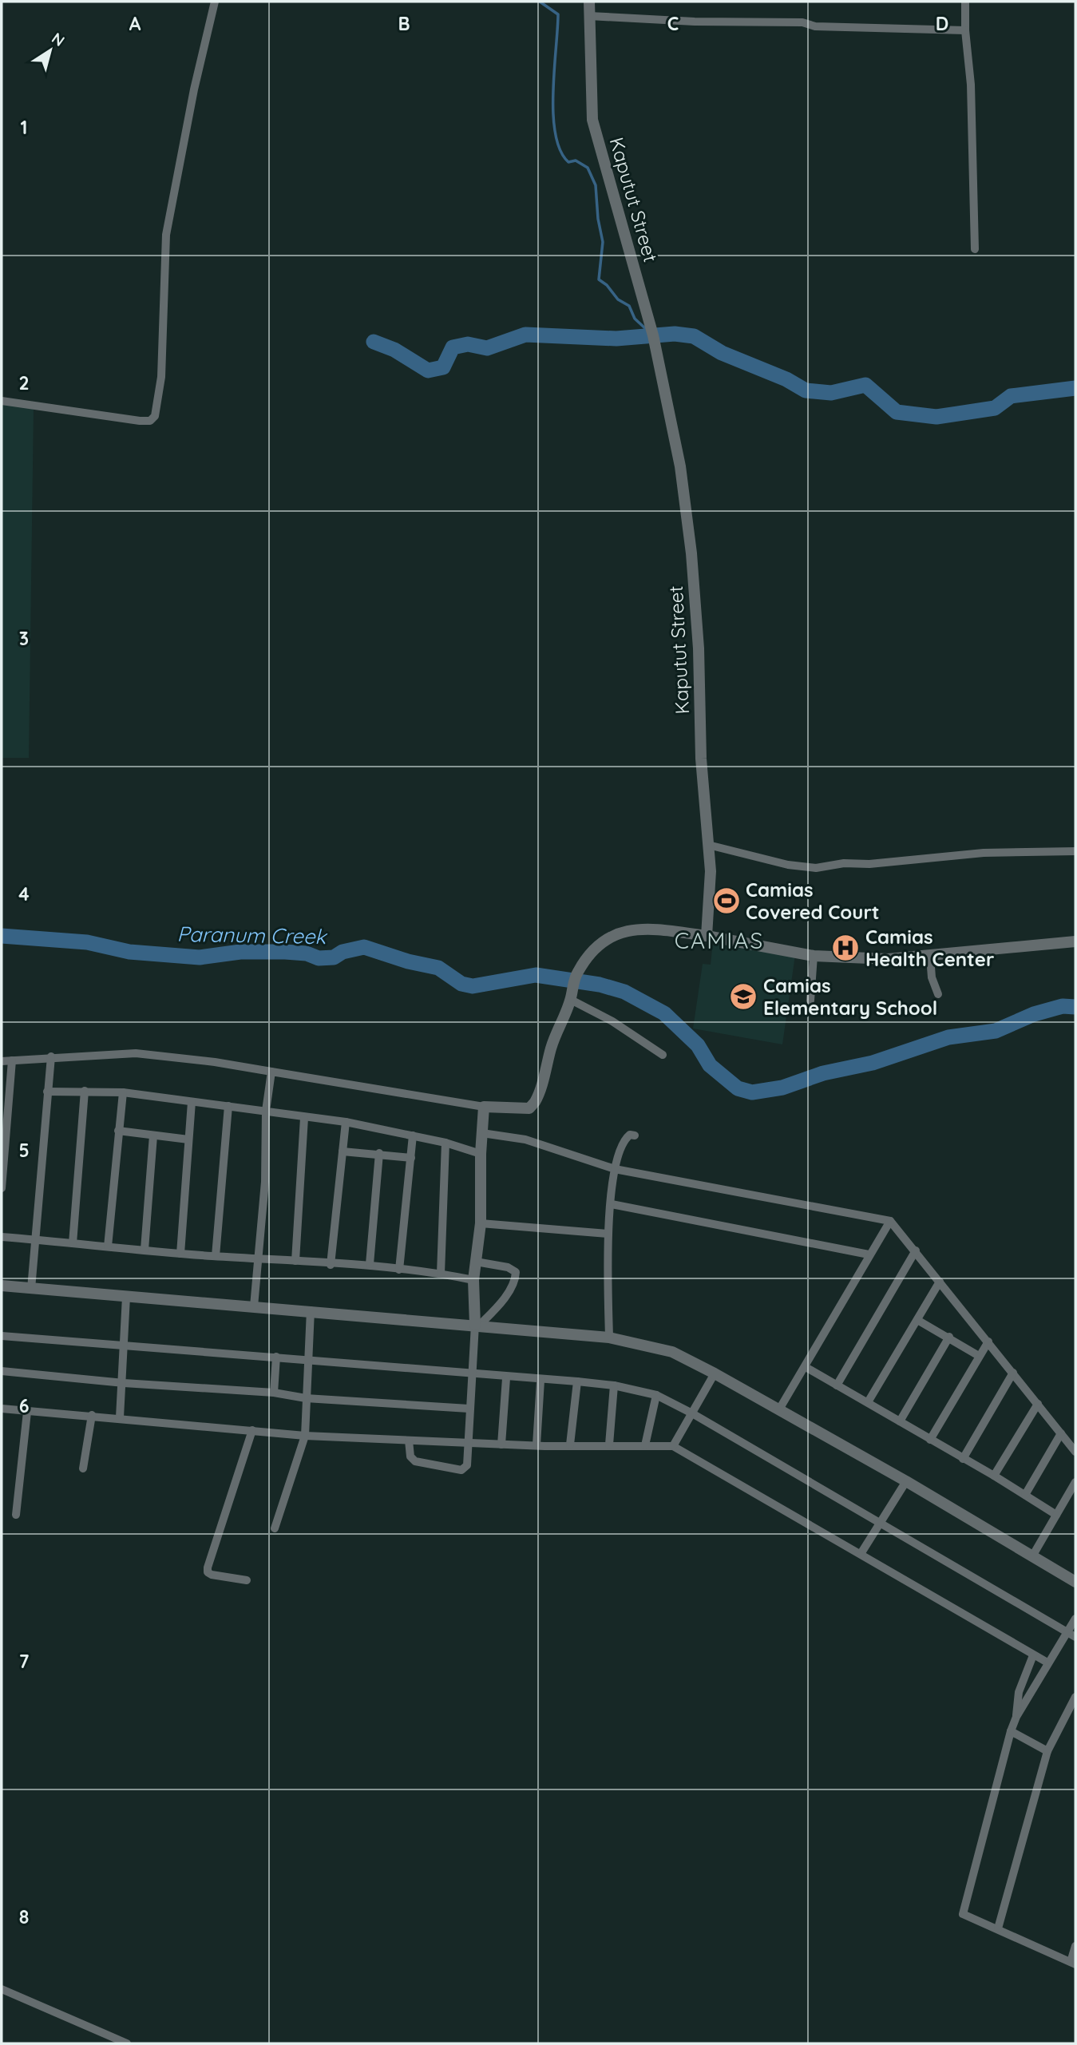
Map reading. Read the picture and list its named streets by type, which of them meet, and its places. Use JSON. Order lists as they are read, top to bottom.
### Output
{
  "streets": {
    "street": ["Kaputut Street"]
  },
  "districts": ["CAMIAS"],
  "water": ["Paranum Creek"],
  "places": {
    "sports": ["Camias Covered Court"],
    "hospital": ["Camias Health Center"],
    "school or university": ["Camias Elementary School"]
  },
  "north": "top right",
  "grid": {
    "columns": [
      "A",
      "B",
      "C",
      "D"
    ],
    "rows": [
      "1",
      "2",
      "3",
      "4",
      "5",
      "6",
      "7",
      "8"
    ]
  }
}
